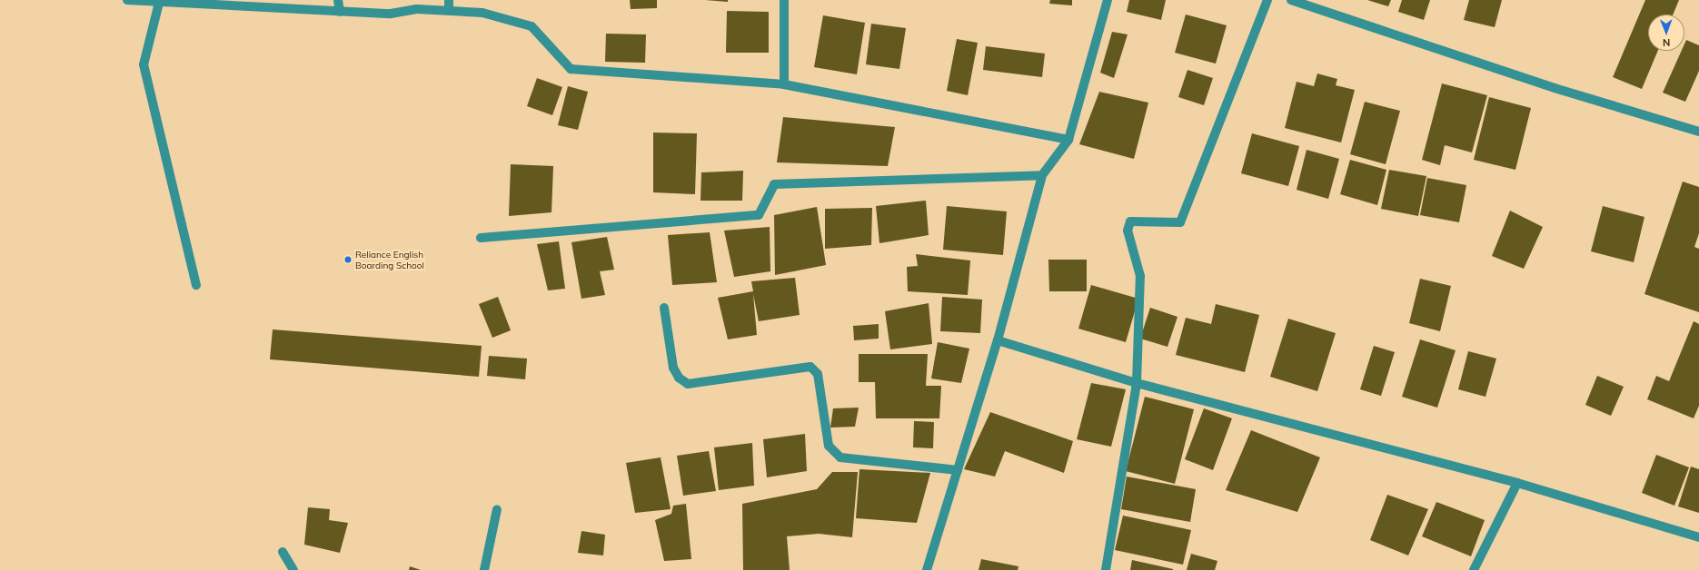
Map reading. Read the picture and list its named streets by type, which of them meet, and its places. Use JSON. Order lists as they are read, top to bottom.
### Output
{
  "places": ["Reliance English Boarding School"],
  "north": "bottom"
}
